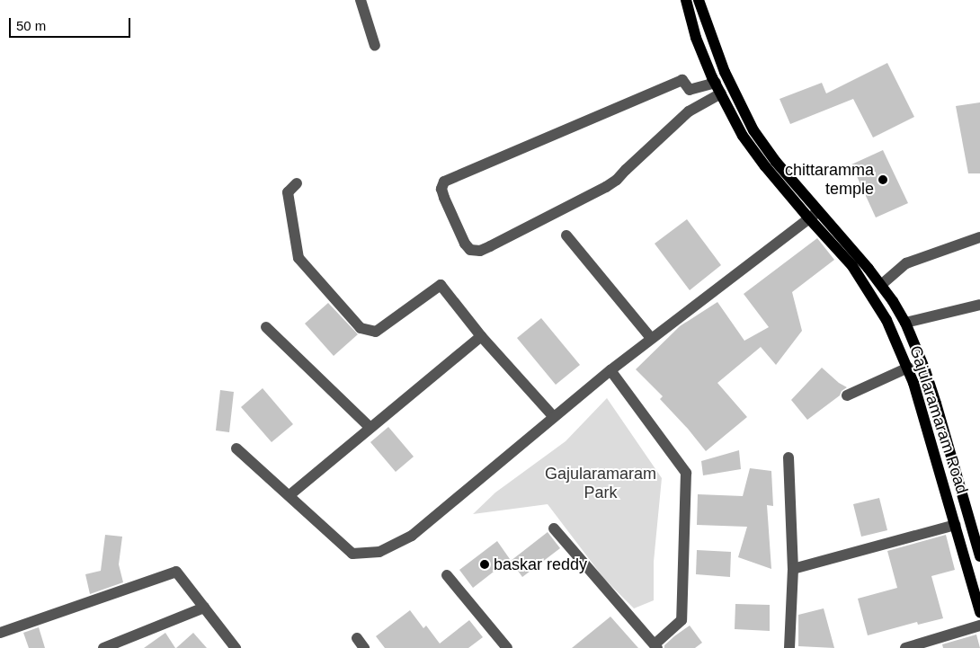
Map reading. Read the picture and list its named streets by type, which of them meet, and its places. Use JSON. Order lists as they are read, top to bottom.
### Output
{
  "streets": {
    "main road": ["Gajularamaram Road"]
  },
  "parks": ["Gajularamaram Park"],
  "places": ["chittaramma temple", "baskar reddy"],
  "scale_bar": "50 m"
}
